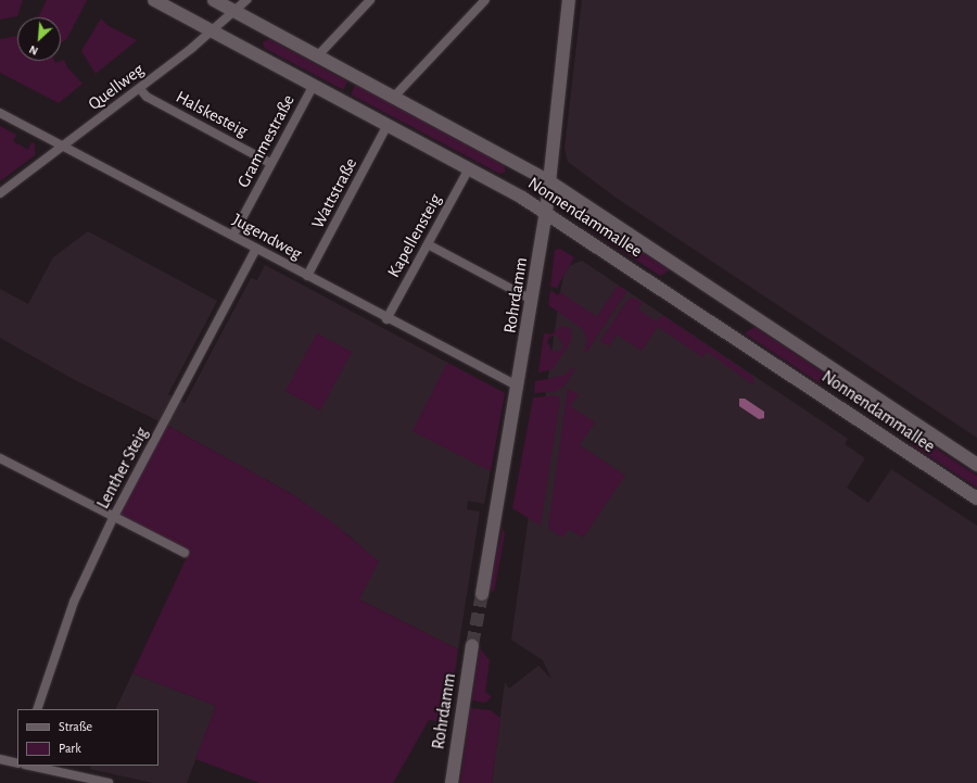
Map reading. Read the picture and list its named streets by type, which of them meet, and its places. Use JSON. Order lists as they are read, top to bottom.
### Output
{
  "streets": {
    "main road": ["Nonnendammallee", "Rohrdamm"],
    "street": [
      "Quellweg",
      "Halskesteig",
      "Grammestraße",
      "Wattstraße",
      "Kapellensteig",
      "Jugendweg",
      "Lenther Steig"
    ]
  },
  "crossings": [
    ["Quellweg", "Halskesteig"],
    ["Quellweg", "Nonnendammallee"],
    ["Quellweg", "Jugendweg"],
    ["Halskesteig", "Grammestraße"],
    ["Grammestraße", "Nonnendammallee"],
    ["Grammestraße", "Jugendweg"],
    ["Wattstraße", "Nonnendammallee"],
    ["Wattstraße", "Jugendweg"],
    ["Nonnendammallee", "Kapellensteig"],
    ["Nonnendammallee", "Rohrdamm"],
    ["Kapellensteig", "Jugendweg"],
    ["Jugendweg", "Rohrdamm"],
    ["Jugendweg", "Lenther Steig"]
  ],
  "legend": ["Straße", "Park"],
  "north": "bottom left"
}
